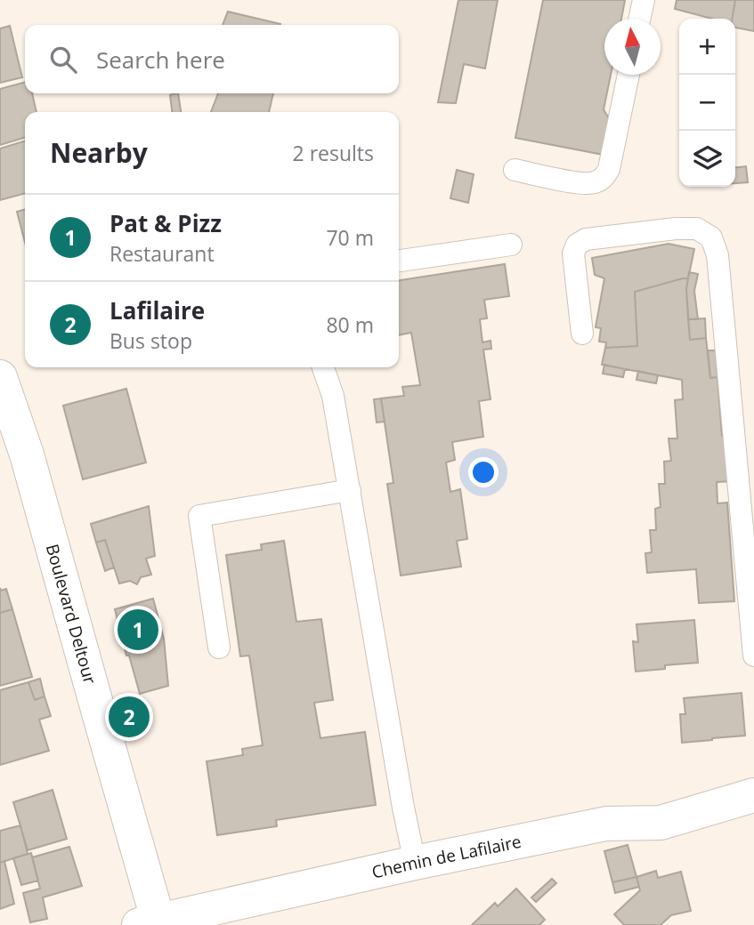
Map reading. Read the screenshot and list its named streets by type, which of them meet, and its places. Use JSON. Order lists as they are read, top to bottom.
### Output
{
  "streets": {
    "street": ["Boulevard Deltour", "Chemin de Lafilaire"]
  },
  "crossings": [
    ["Boulevard Deltour", "Chemin de Lafilaire"]
  ],
  "north": "top",
  "page": {
    "map_buttons": ["+", "−"],
    "search": "Search here",
    "heading": ["Nearby", "2 results"],
    "list": [
      {
        "mark": "1",
        "name": "Pat & Pizz",
        "note": "Restaurant",
        "value": "70 m"
      },
      {
        "mark": "2",
        "name": "Lafilaire",
        "note": "Bus stop",
        "value": "80 m"
      }
    ],
    "pins": ["1", "2"]
  }
}
